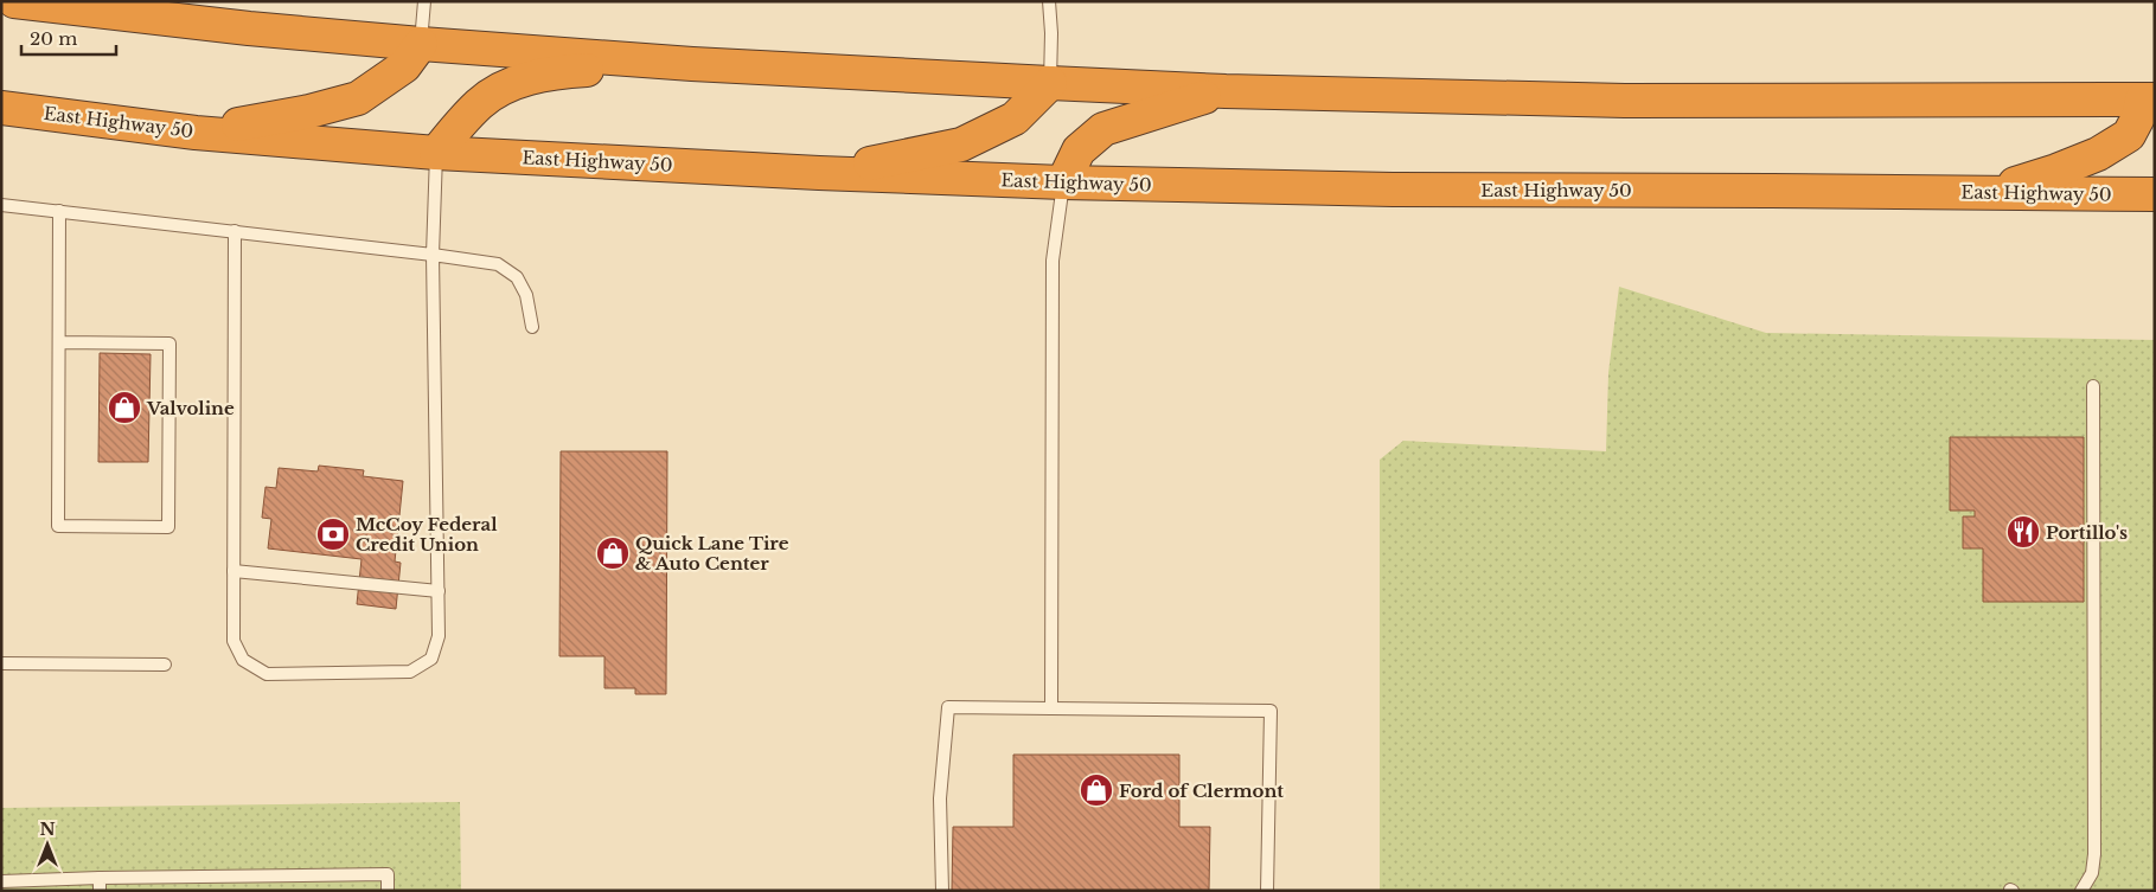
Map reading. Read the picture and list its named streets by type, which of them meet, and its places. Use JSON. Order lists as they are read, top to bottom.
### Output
{
  "streets": {
    "highway": ["East Highway 50"]
  },
  "places": {
    "shop": ["Valvoline", "Quick Lane Tire & Auto Center", "Ford of Clermont"],
    "restaurant": ["Portillo's"],
    "bank": ["McCoy Federal Credit Union"]
  },
  "scale_bar": "20 m",
  "north": "top"
}
